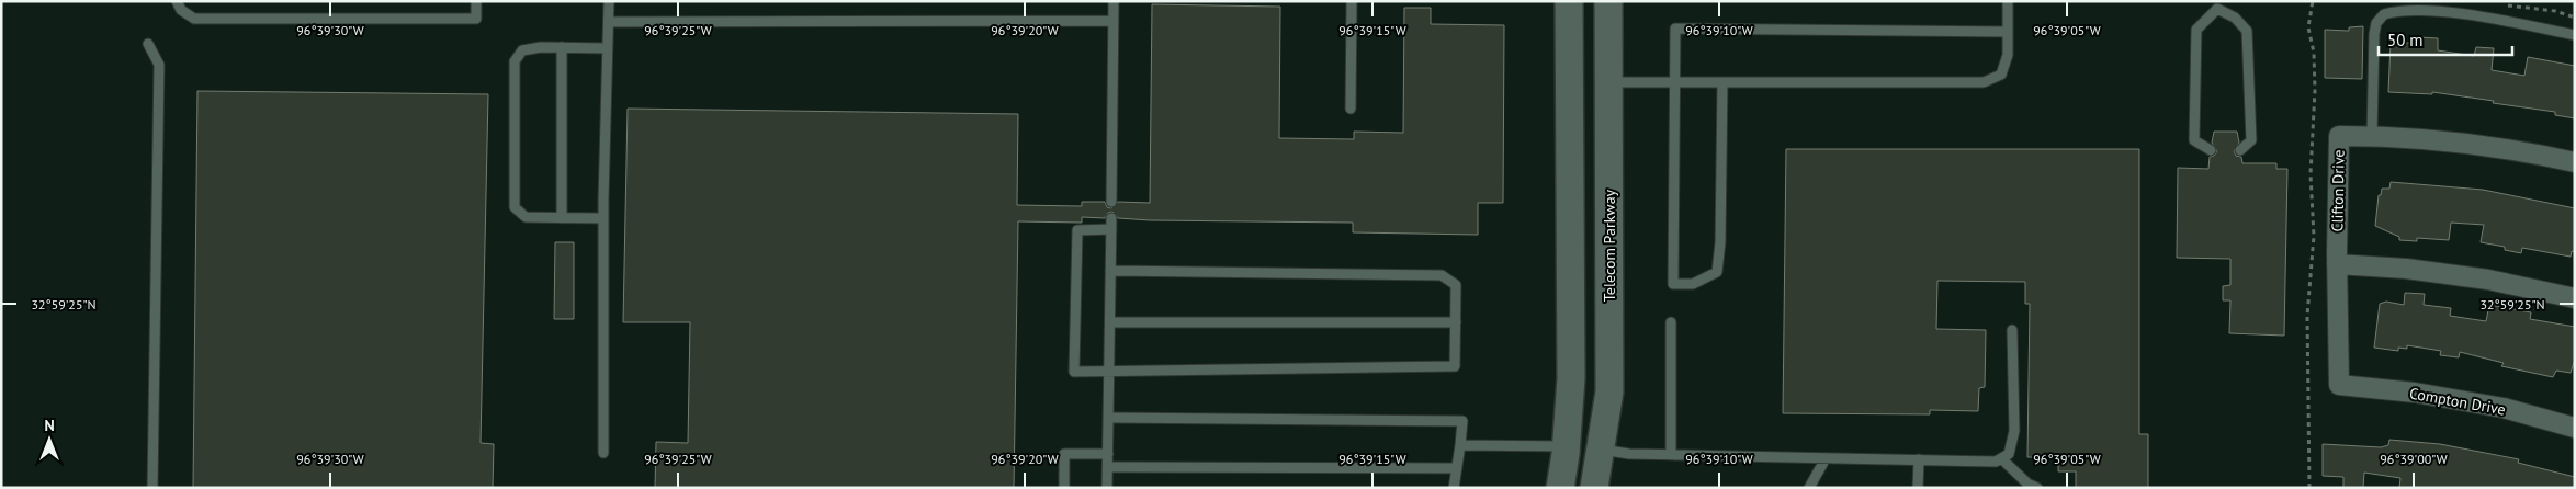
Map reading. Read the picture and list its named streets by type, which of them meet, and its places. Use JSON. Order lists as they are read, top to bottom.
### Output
{
  "streets": {
    "street": ["Clifton Drive", "Telecom Parkway", "Compton Drive"]
  },
  "crossings": [
    ["Clifton Drive", "Compton Drive"]
  ],
  "scale_bar": "50 m",
  "north": "top",
  "coordinates": [
    "96°39'30\"W",
    "96°39'25\"W",
    "96°39'20\"W",
    "96°39'15\"W",
    "96°39'10\"W",
    "96°39'05\"W",
    "32°59'25\"N",
    "96°39'00\"W"
  ]
}
